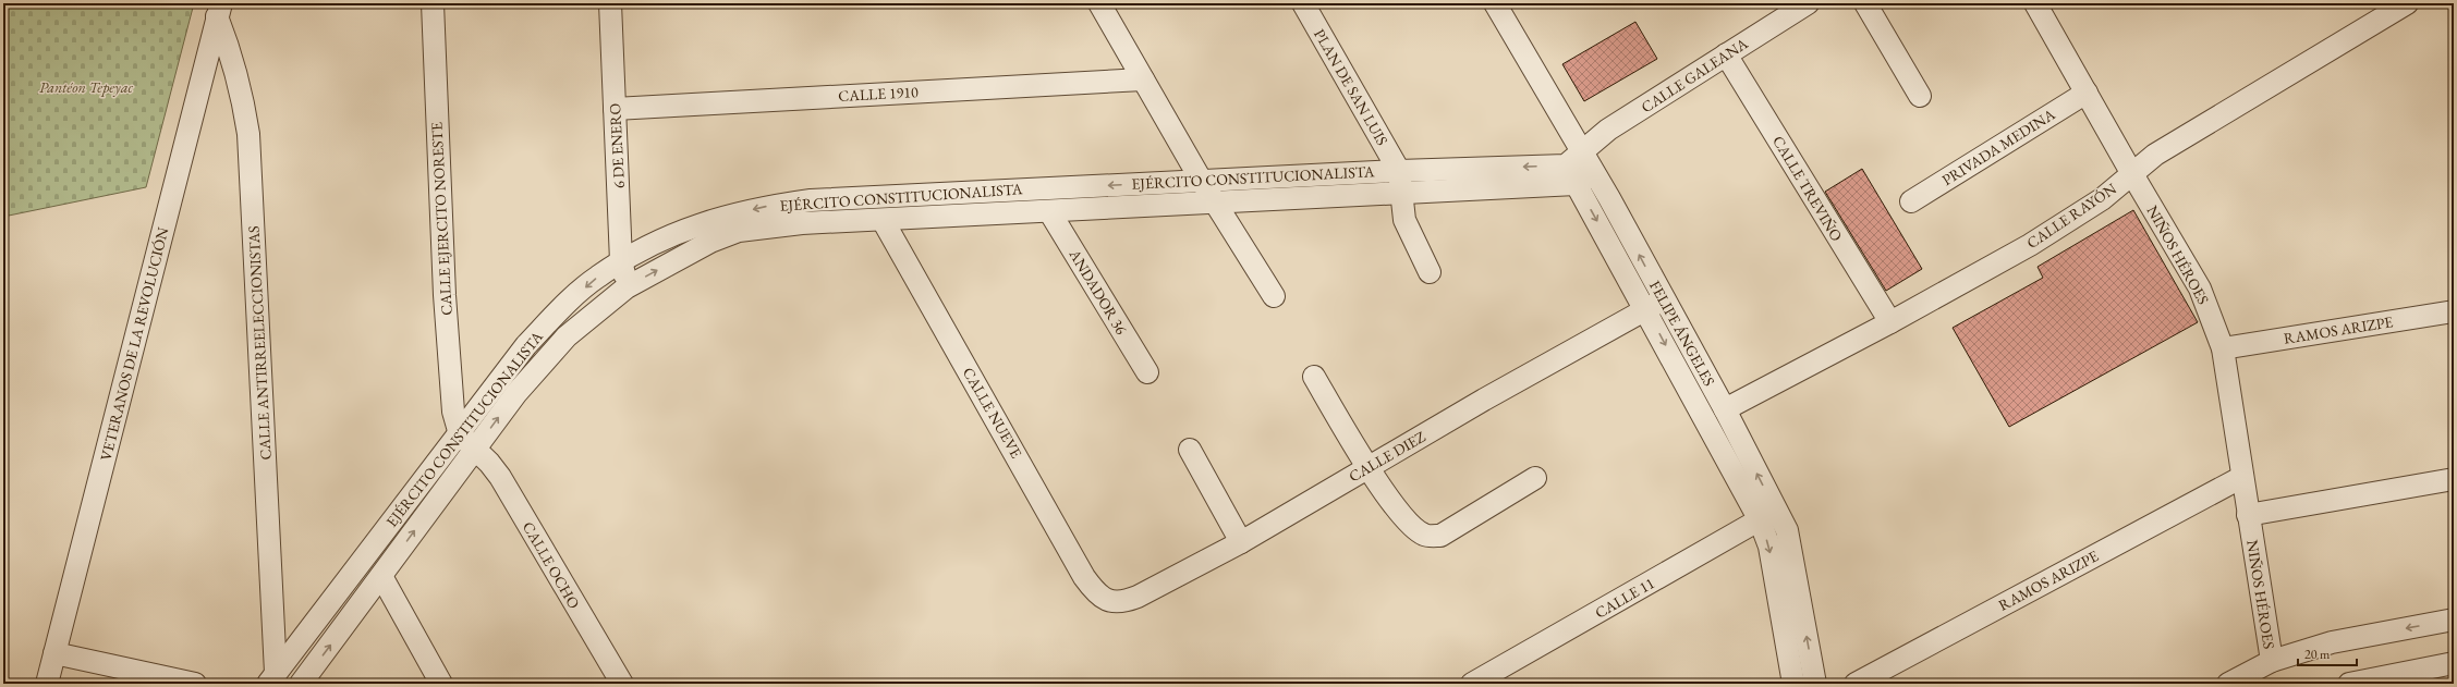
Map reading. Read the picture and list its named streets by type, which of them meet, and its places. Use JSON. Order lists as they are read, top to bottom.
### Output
{
  "streets": {
    "street": [
      "CALLE GALEANA",
      "PLAN DE SAN LUIS",
      "CALLE 1910",
      "6 DE ENERO",
      "PRIVADA MEDINA",
      "EJÉRCITO CONSTITUCIONALISTA",
      "CALLE TREVIÑO",
      "CALLE RAYÓN",
      "CALLE EJERCITO NORESTE",
      "NIÑOS HÉROES",
      "ANDADOR 36",
      "RAMOS ARIZPE",
      "FELIPE ÁNGELES",
      "CALLE ANTIRREELECCIONISTAS",
      "VETERANOS DE LA REVOLUCIÓN",
      "CALLE NUEVE",
      "CALLE DIEZ",
      "CALLE OCHO",
      "CALLE 11"
    ]
  },
  "crossings": [
    ["CALLE GALEANA", "CALLE TREVIÑO"],
    ["CALLE GALEANA", "FELIPE ÁNGELES"],
    ["PLAN DE SAN LUIS", "EJÉRCITO CONSTITUCIONALISTA"],
    ["CALLE 1910", "6 DE ENERO"],
    ["6 DE ENERO", "EJÉRCITO CONSTITUCIONALISTA"],
    ["PRIVADA MEDINA", "NIÑOS HÉROES"],
    ["EJÉRCITO CONSTITUCIONALISTA", "CALLE EJERCITO NORESTE"],
    ["EJÉRCITO CONSTITUCIONALISTA", "ANDADOR 36"],
    ["EJÉRCITO CONSTITUCIONALISTA", "FELIPE ÁNGELES"],
    ["EJÉRCITO CONSTITUCIONALISTA", "CALLE ANTIRREELECCIONISTAS"],
    ["EJÉRCITO CONSTITUCIONALISTA", "CALLE NUEVE"],
    ["EJÉRCITO CONSTITUCIONALISTA", "CALLE OCHO"],
    ["CALLE TREVIÑO", "CALLE RAYÓN"],
    ["CALLE RAYÓN", "NIÑOS HÉROES"],
    ["CALLE RAYÓN", "FELIPE ÁNGELES"],
    ["CALLE EJERCITO NORESTE", "CALLE OCHO"],
    ["NIÑOS HÉROES", "RAMOS ARIZPE"],
    ["FELIPE ÁNGELES", "CALLE DIEZ"],
    ["FELIPE ÁNGELES", "CALLE 11"],
    ["CALLE ANTIRREELECCIONISTAS", "VETERANOS DE LA REVOLUCIÓN"],
    ["CALLE NUEVE", "CALLE DIEZ"]
  ],
  "parks": ["Pantéon Tepeyac"],
  "scale_bar": "20 m"
}
